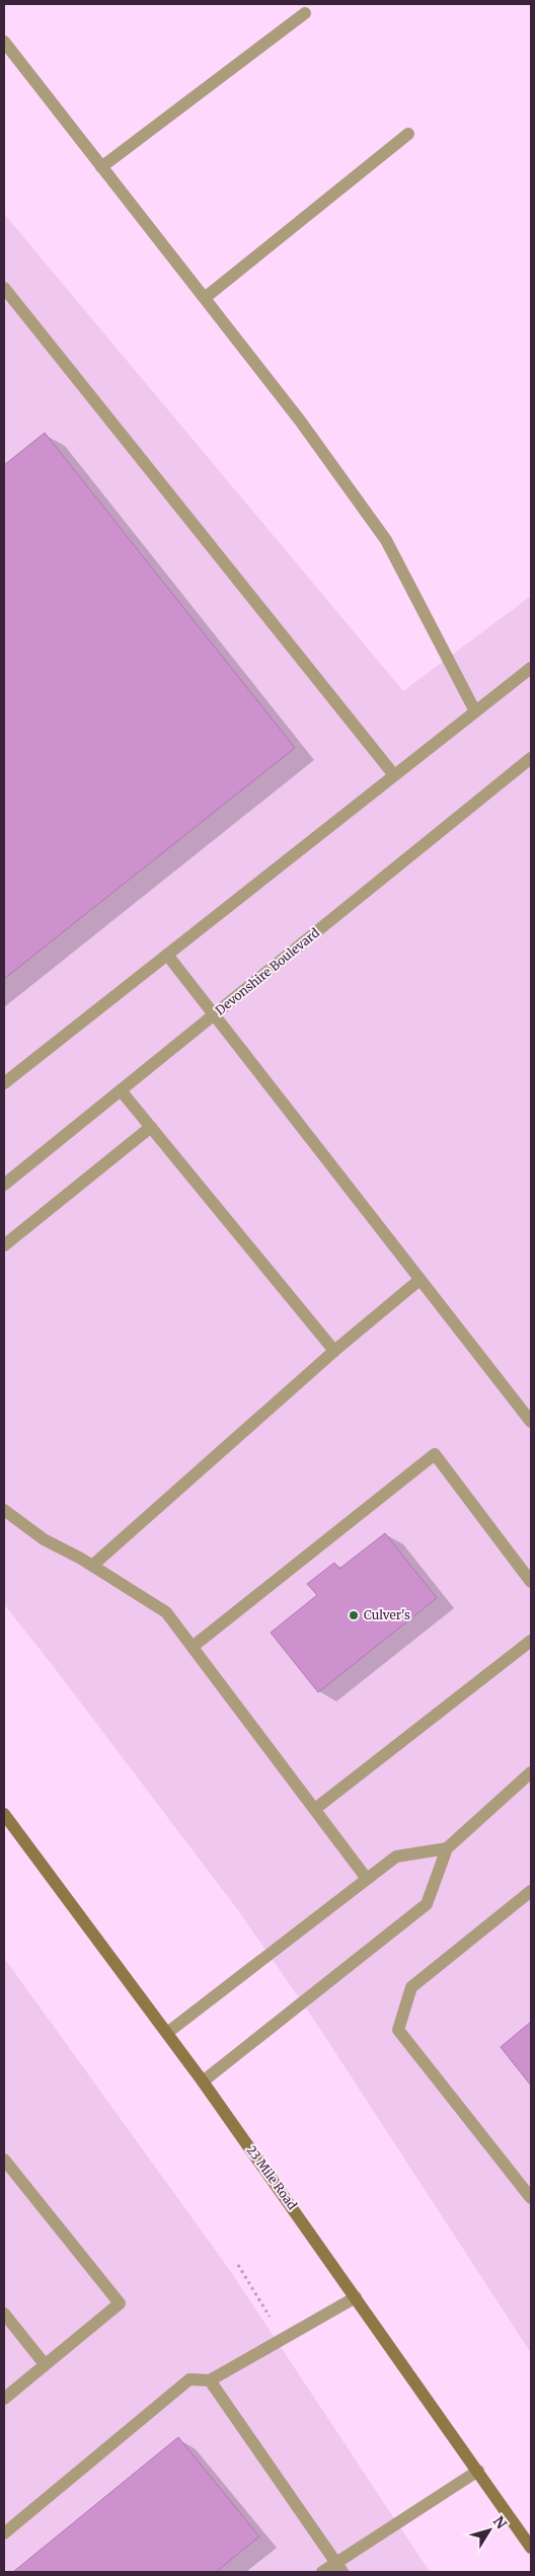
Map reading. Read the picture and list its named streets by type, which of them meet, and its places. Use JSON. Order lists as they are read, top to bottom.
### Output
{
  "streets": {
    "main road": ["23 Mile Road"],
    "lane": ["Devonshire Boulevard"]
  },
  "places": ["Culver's"],
  "north": "top right"
}
